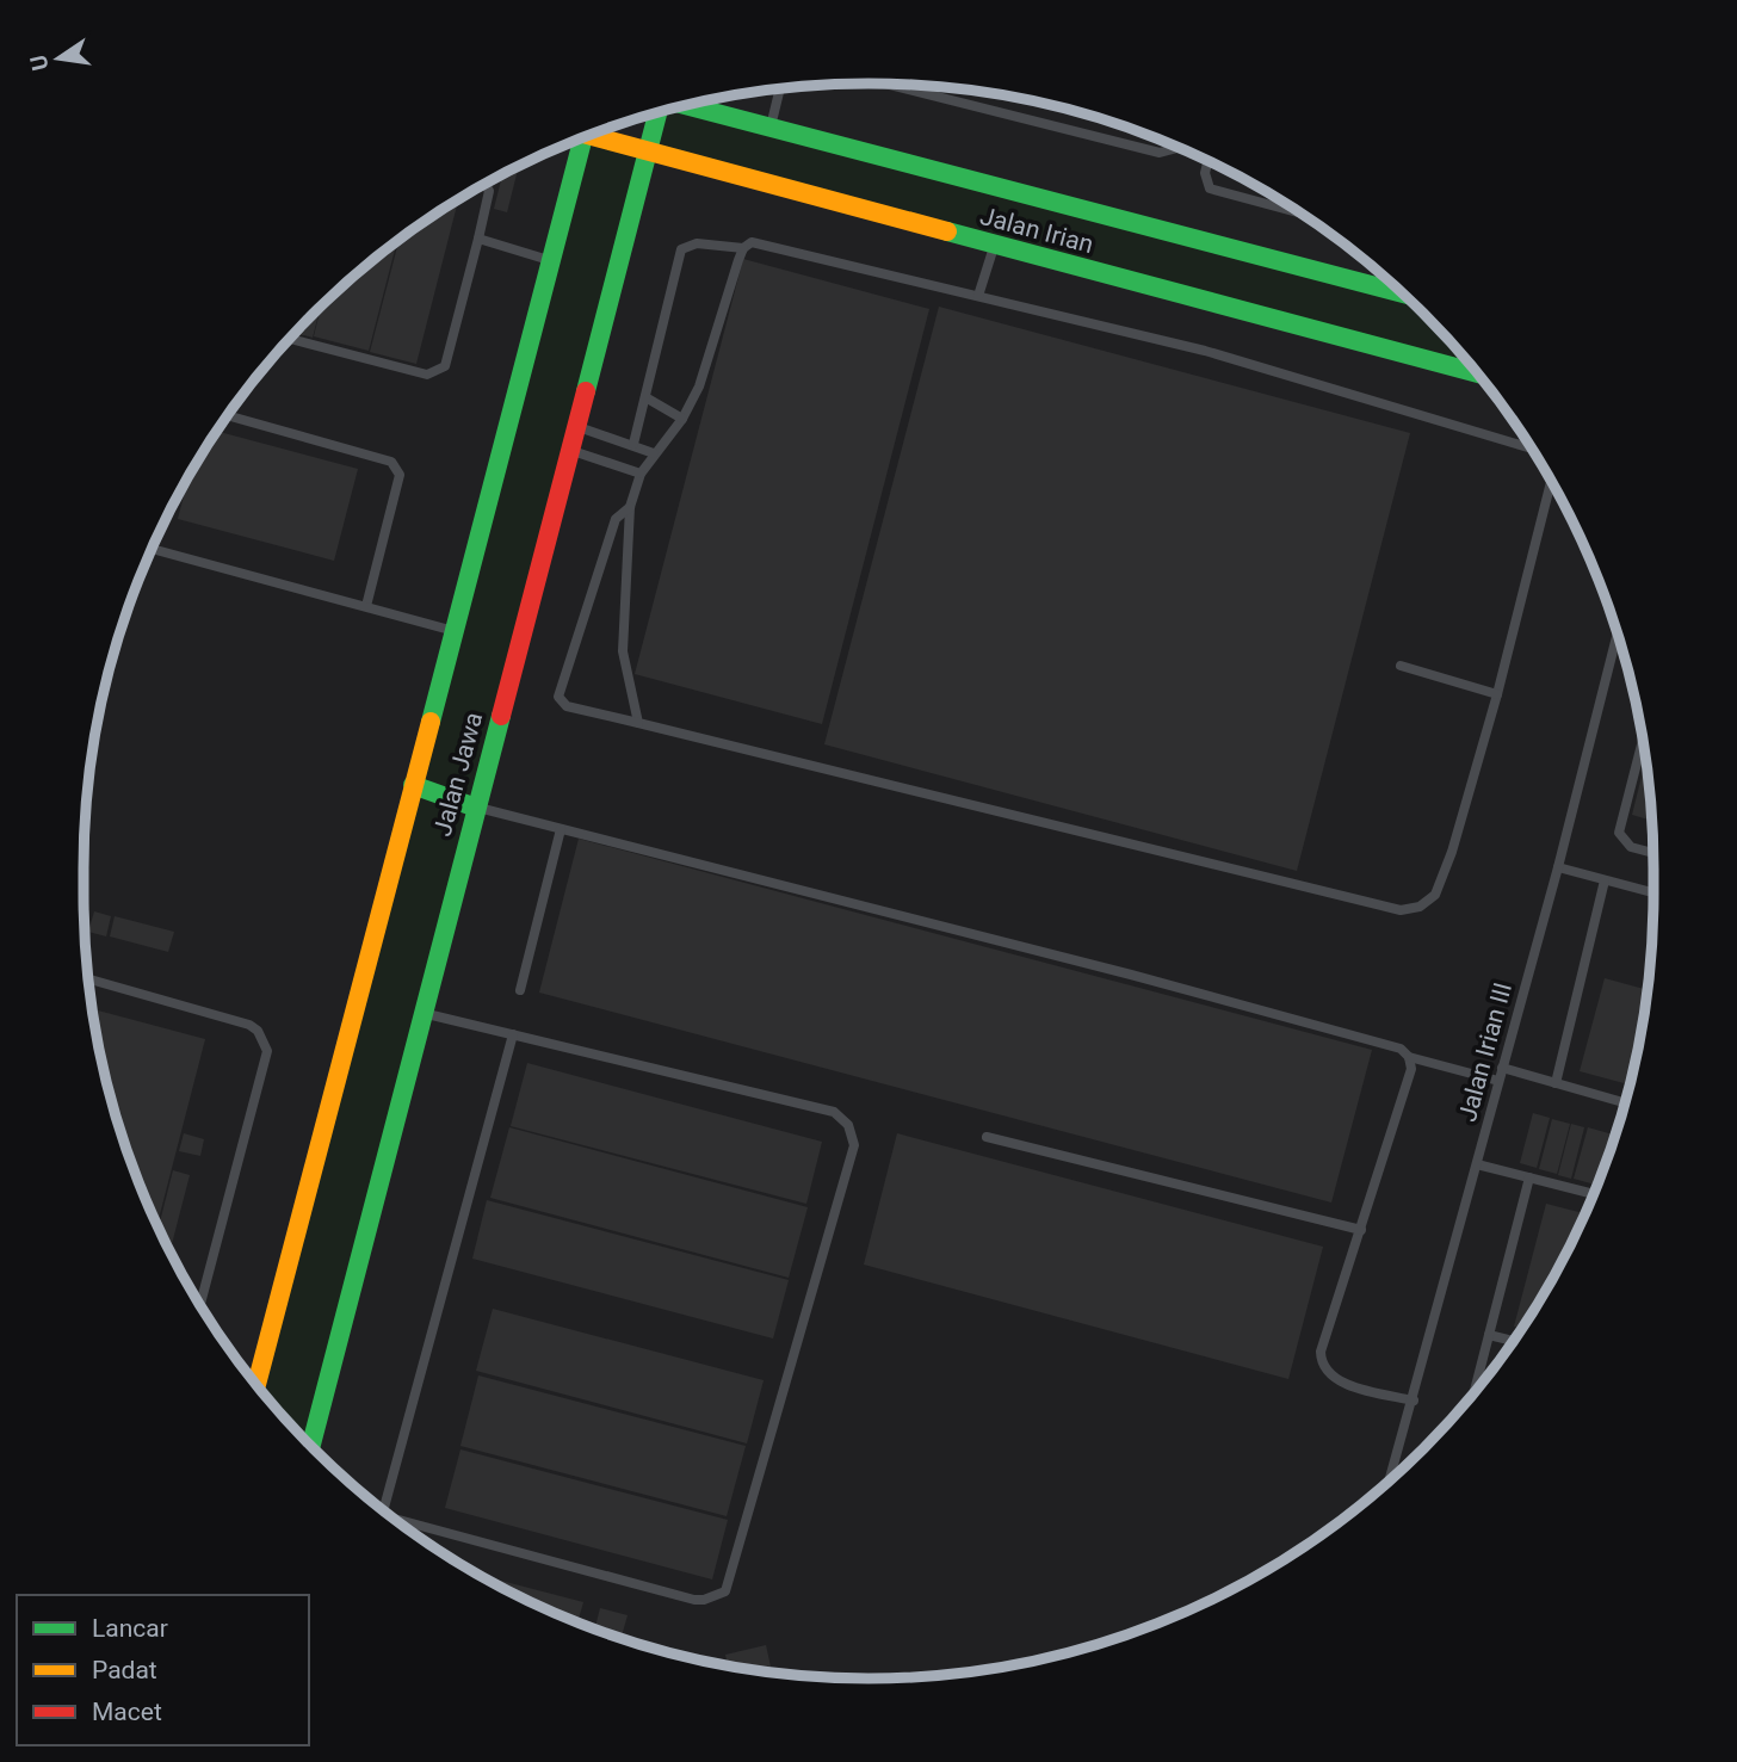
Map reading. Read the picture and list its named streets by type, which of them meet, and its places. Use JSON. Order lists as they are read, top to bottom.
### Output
{
  "streets": {
    "street": ["Jalan Irian", "Jalan Jawa"],
    "lane": ["Jalan Irian III"]
  },
  "crossings": [
    ["Jalan Irian", "Jalan Jawa"]
  ],
  "legend": ["Lancar", "Padat", "Macet"],
  "north": "left"
}
